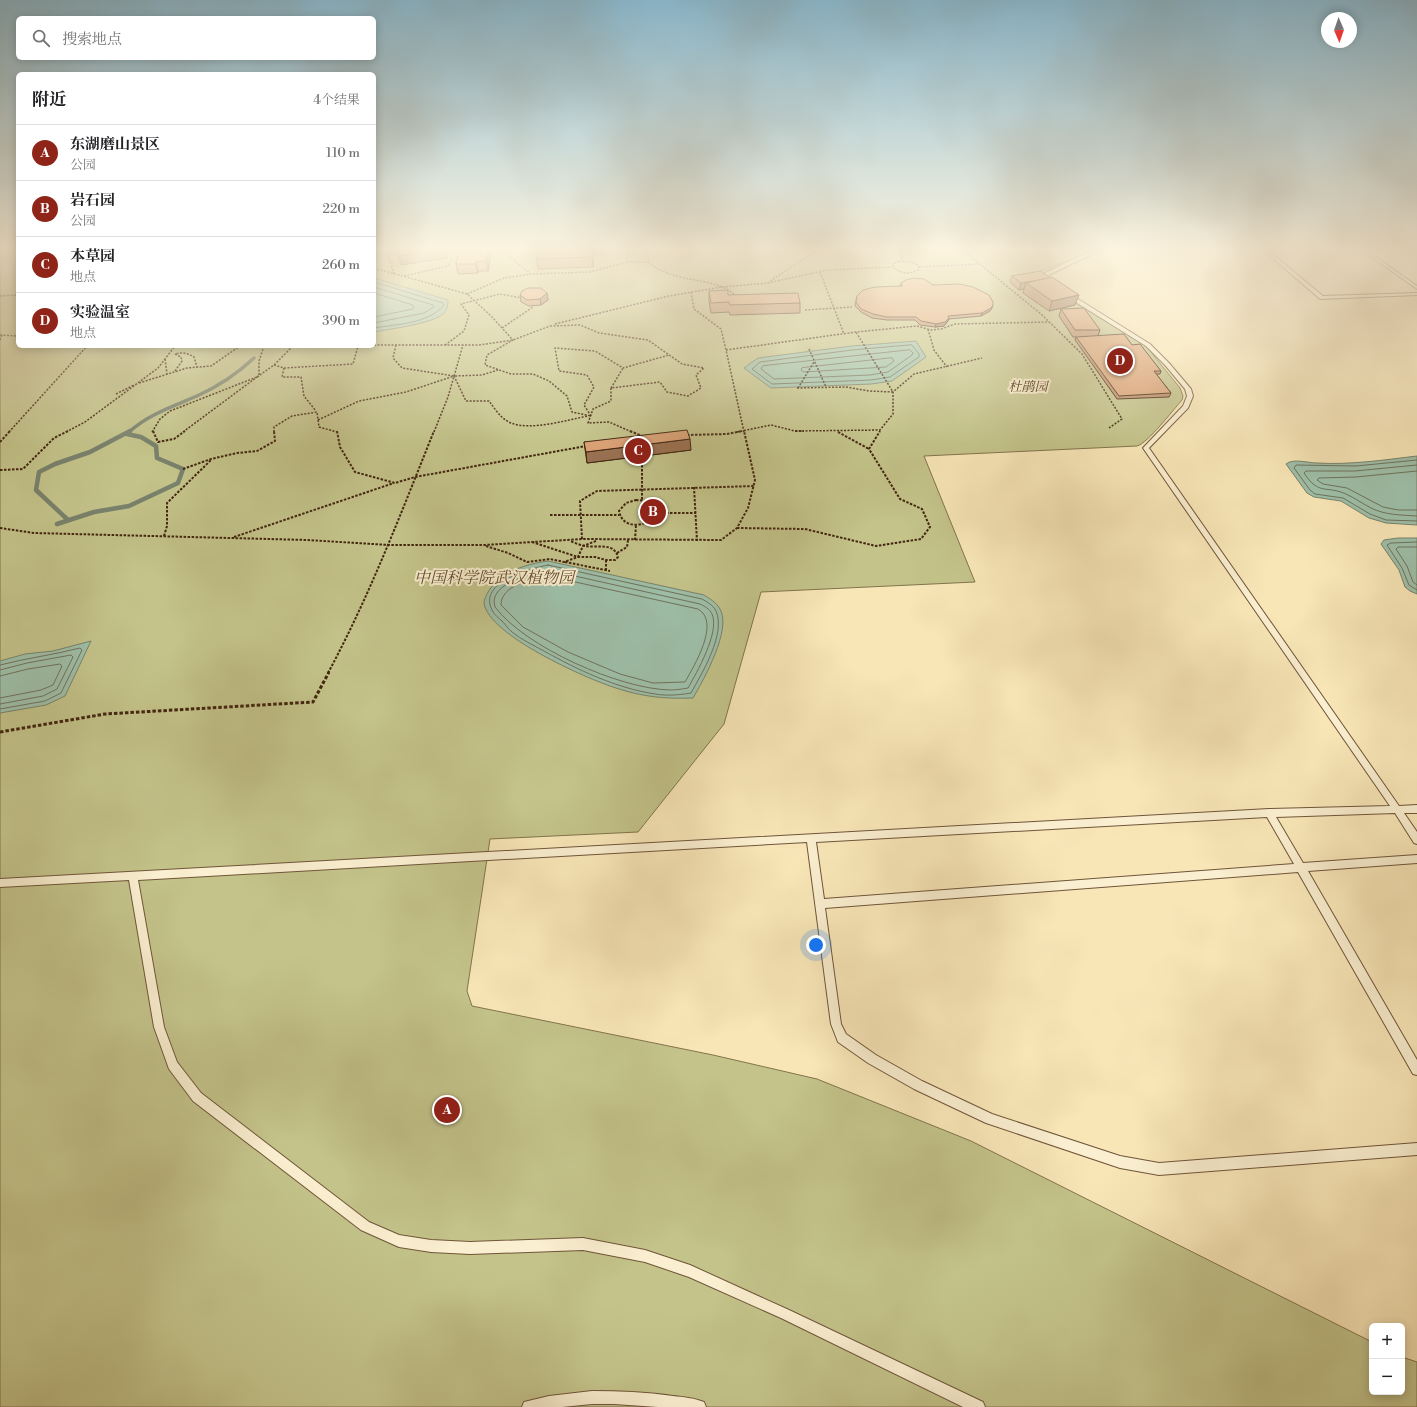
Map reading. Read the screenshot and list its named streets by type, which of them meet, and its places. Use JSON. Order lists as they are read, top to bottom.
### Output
{
  "parks": ["杜鹃园", "中国科学院武汉植物园"],
  "north": "bottom",
  "page": {
    "search": "搜索地点",
    "heading": ["附近", "4个结果"],
    "list": [
      {
        "mark": "A",
        "name": "东湖磨山景区",
        "note": "公园",
        "value": "110 m"
      },
      {
        "mark": "B",
        "name": "岩石园",
        "note": "公园",
        "value": "220 m"
      },
      {
        "mark": "C",
        "name": "本草园",
        "note": "地点",
        "value": "260 m"
      },
      {
        "mark": "D",
        "name": "实验温室",
        "note": "地点",
        "value": "390 m"
      }
    ],
    "pins": [
      "D",
      "C",
      "B",
      "A"
    ],
    "map_buttons": ["+", "−"]
  }
}
